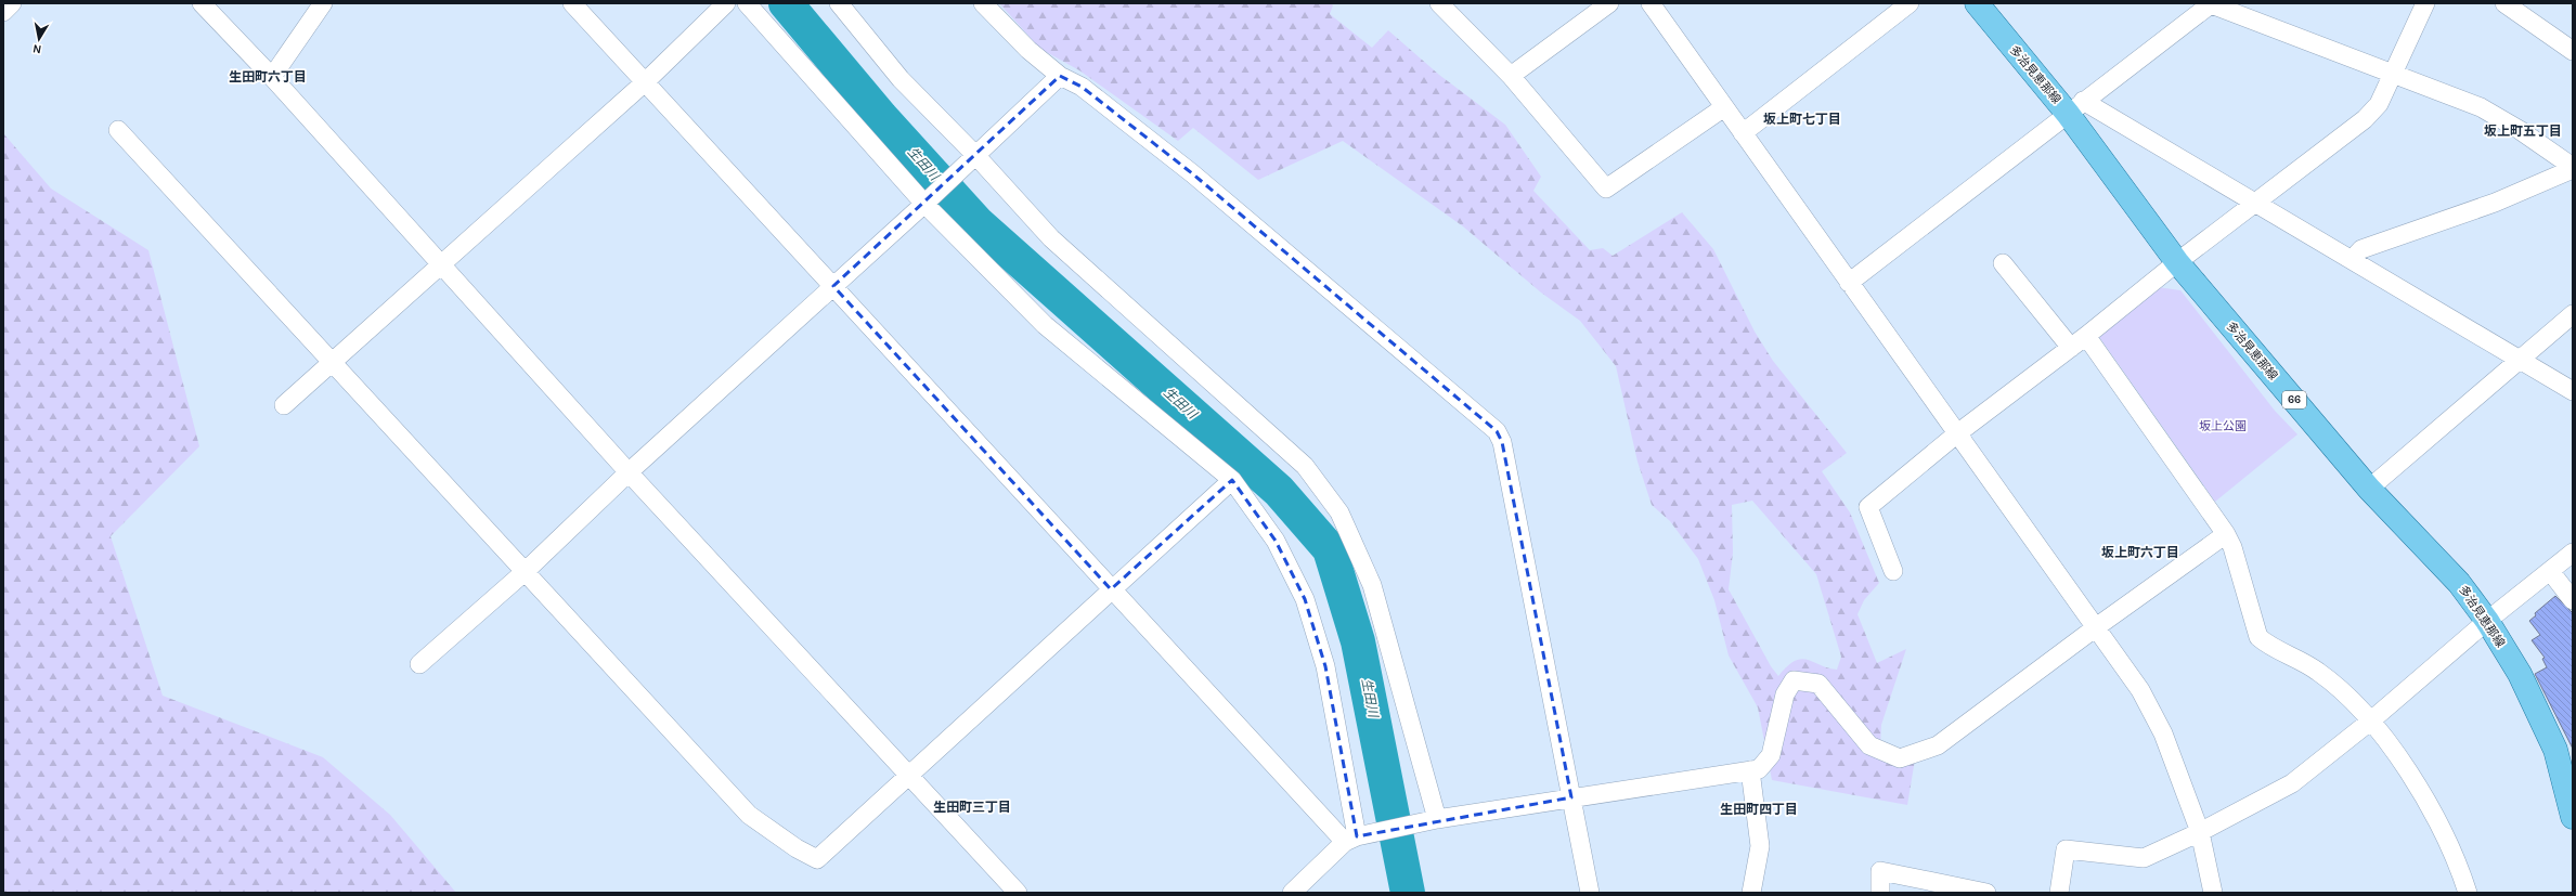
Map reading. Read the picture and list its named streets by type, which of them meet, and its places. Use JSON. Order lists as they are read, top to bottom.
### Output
{
  "streets": {
    "main road": ["多治見恵那線", "66"]
  },
  "districts": [
    "生田町六丁目",
    "坂上町七丁目",
    "坂上町五丁目",
    "坂上町六丁目",
    "生田町三丁目",
    "生田町四丁目"
  ],
  "water": ["生田川"],
  "parks": ["坂上公園"],
  "north": "bottom"
}
